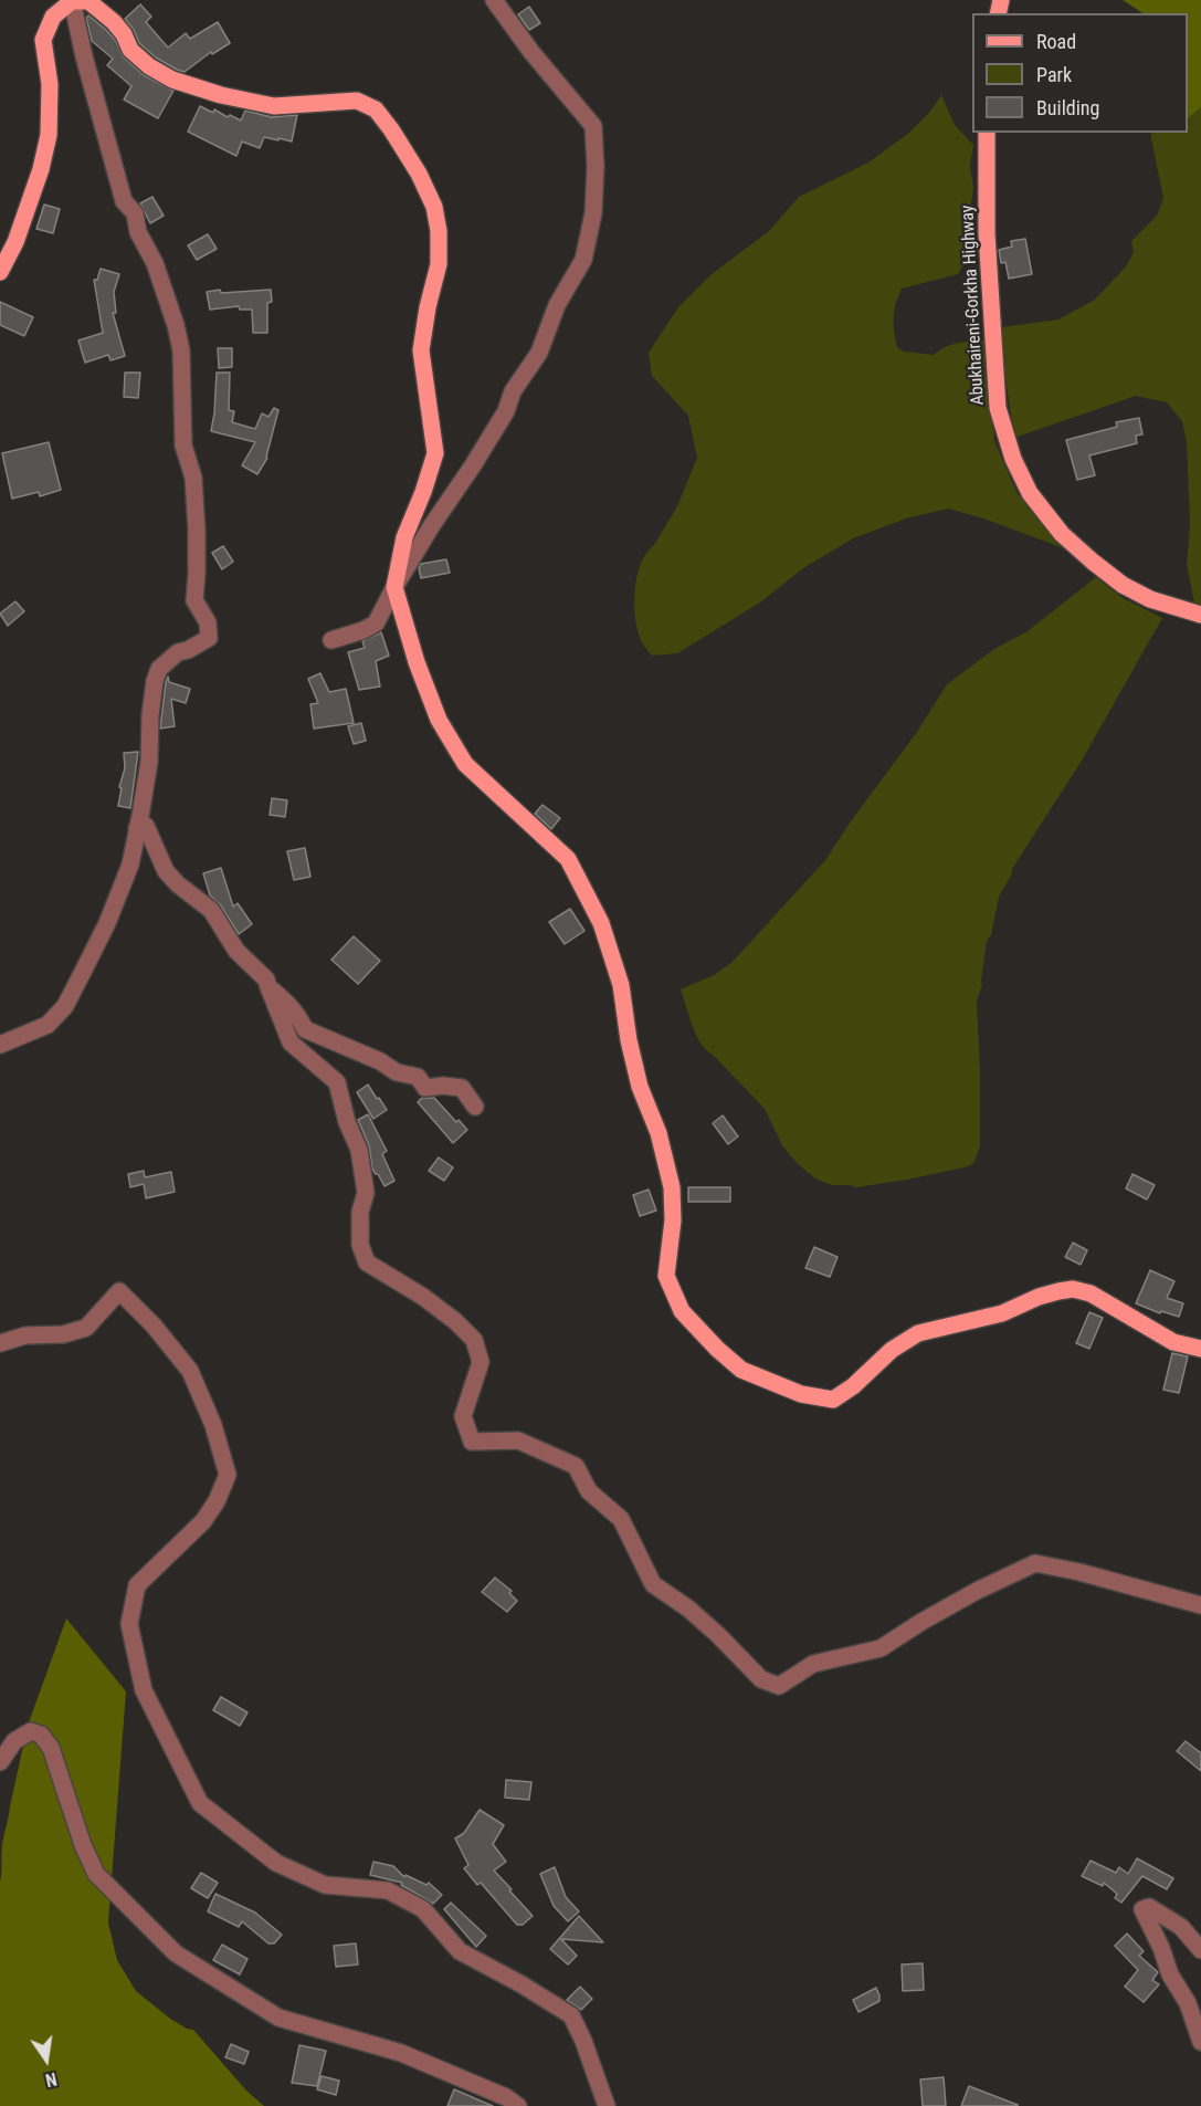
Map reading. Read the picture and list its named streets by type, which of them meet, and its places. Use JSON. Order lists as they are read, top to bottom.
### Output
{
  "streets": {
    "main road": ["Abukhaireni-Gorkha Highway"]
  },
  "legend": ["Road", "Park", "Building"],
  "north": "bottom"
}
